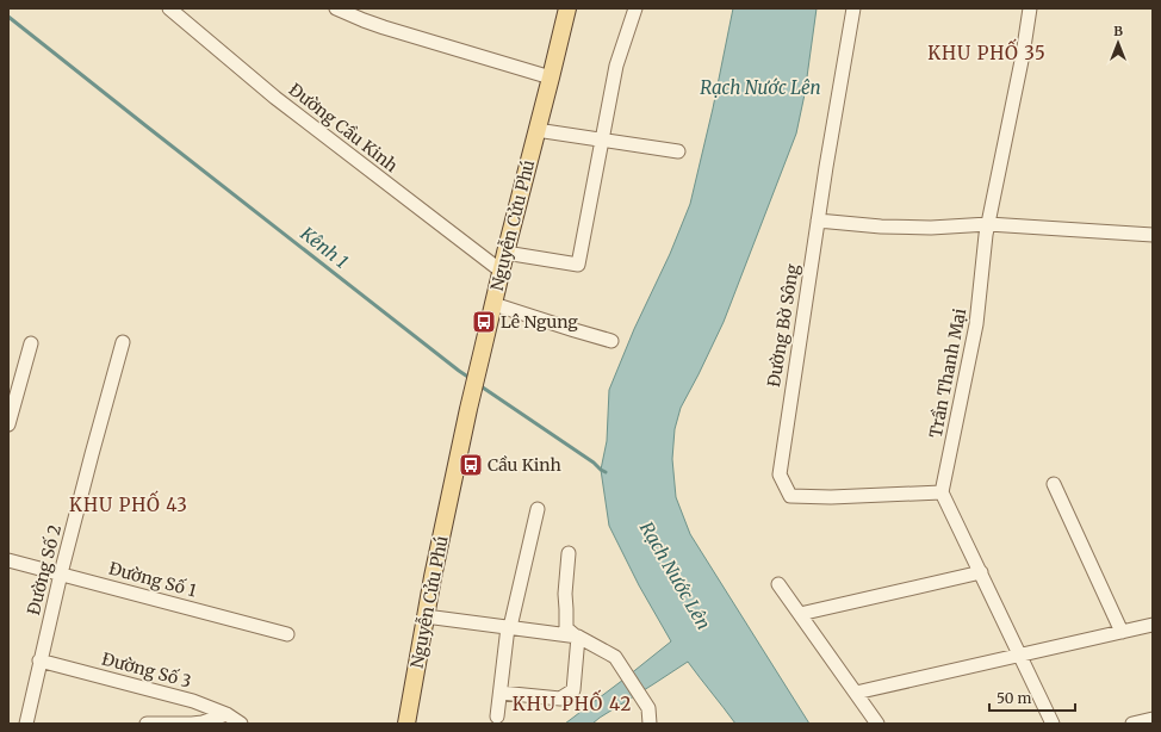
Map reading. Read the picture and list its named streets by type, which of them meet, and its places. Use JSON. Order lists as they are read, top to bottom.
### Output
{
  "streets": {
    "main road": ["Nguyễn Cửu Phú"],
    "street": [
      "Đường Cầu Kinh",
      "Đường Bờ Sông",
      "Trần Thanh Mại",
      "Đường Số 2",
      "Đường Số 1",
      "Đường Số 3"
    ]
  },
  "crossings": [
    ["Đường Cầu Kinh", "Nguyễn Cửu Phú"],
    ["Đường Bờ Sông", "Trần Thanh Mại"],
    ["Đường Số 2", "Đường Số 1"],
    ["Đường Số 2", "Đường Số 3"]
  ],
  "districts": ["KHU PHỐ 35", "KHU PHỐ 43", "KHU PHỐ 42"],
  "water": ["Rạch Nước Lên", "Kênh 1"],
  "places": {
    "bus stop": ["Lê Ngung", "Cầu Kinh"]
  },
  "scale_bar": "50 m",
  "north": "top"
}
